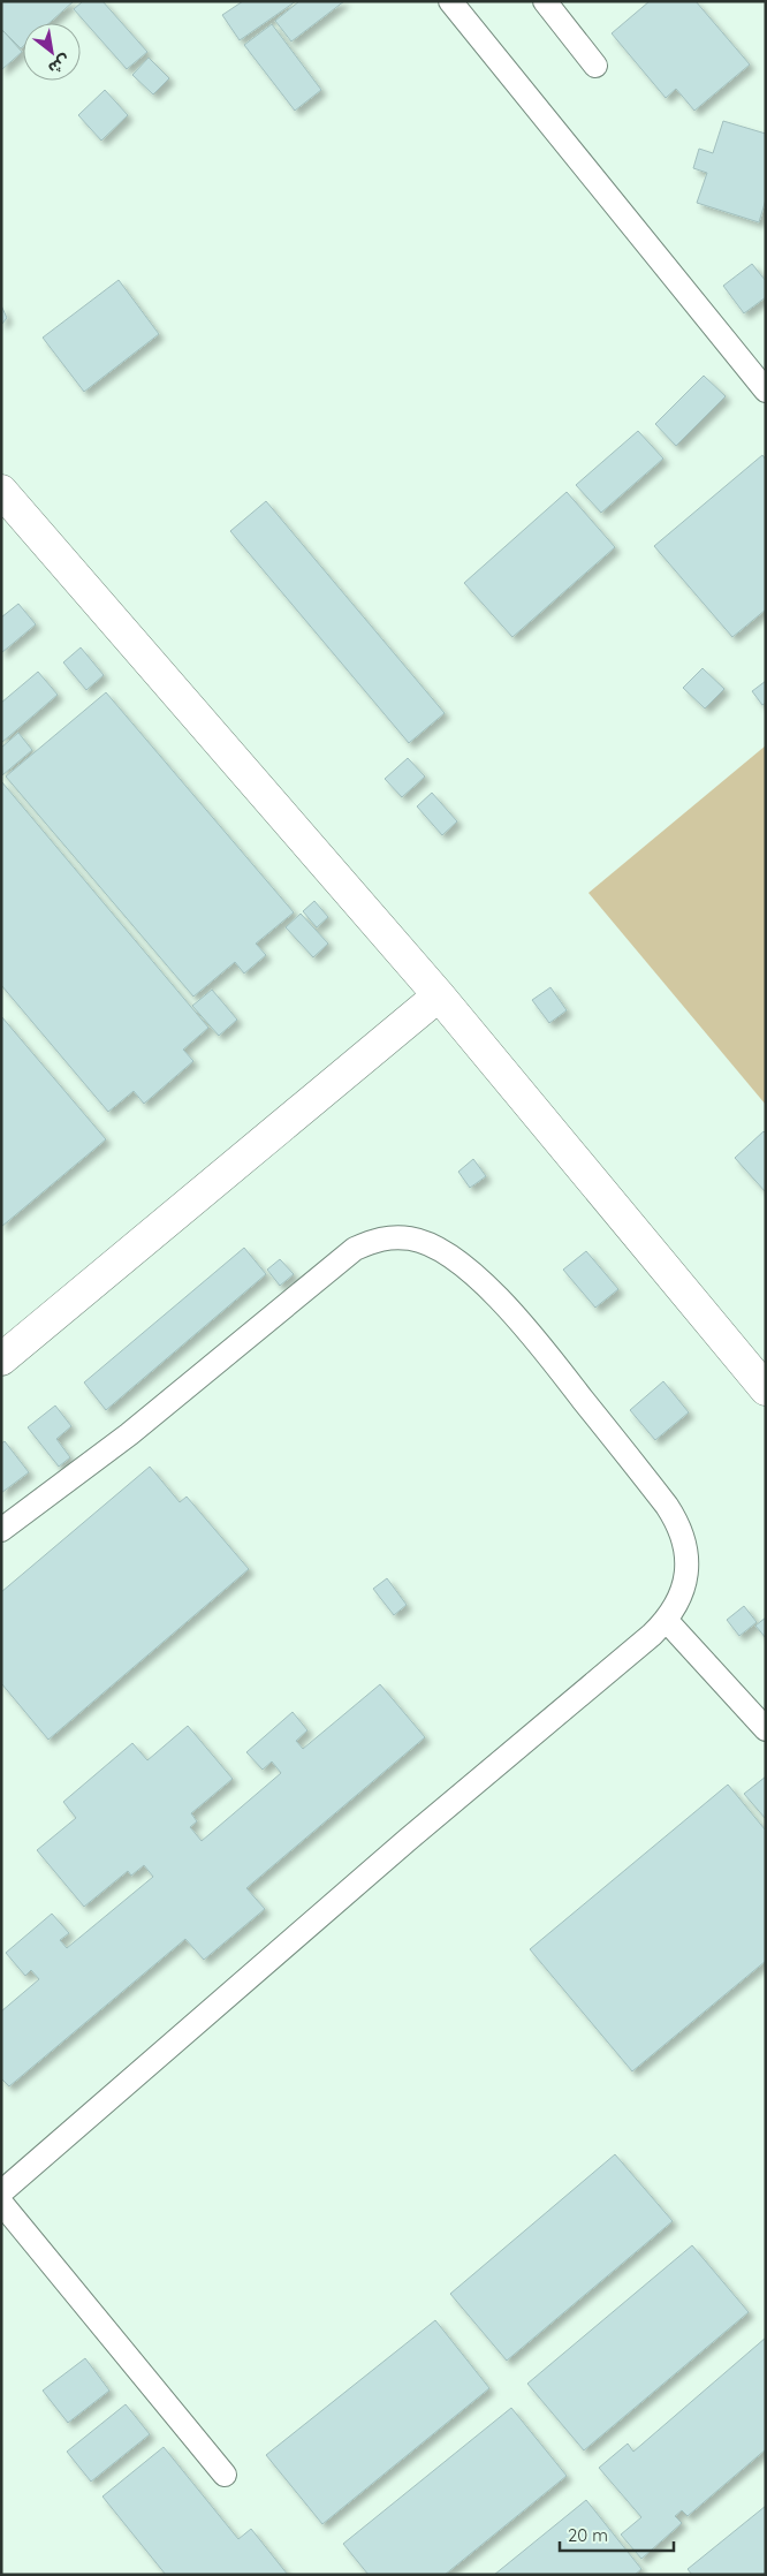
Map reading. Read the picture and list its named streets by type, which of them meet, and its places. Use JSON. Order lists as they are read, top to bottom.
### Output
{
  "scale_bar": "20 m",
  "north": "bottom right"
}
